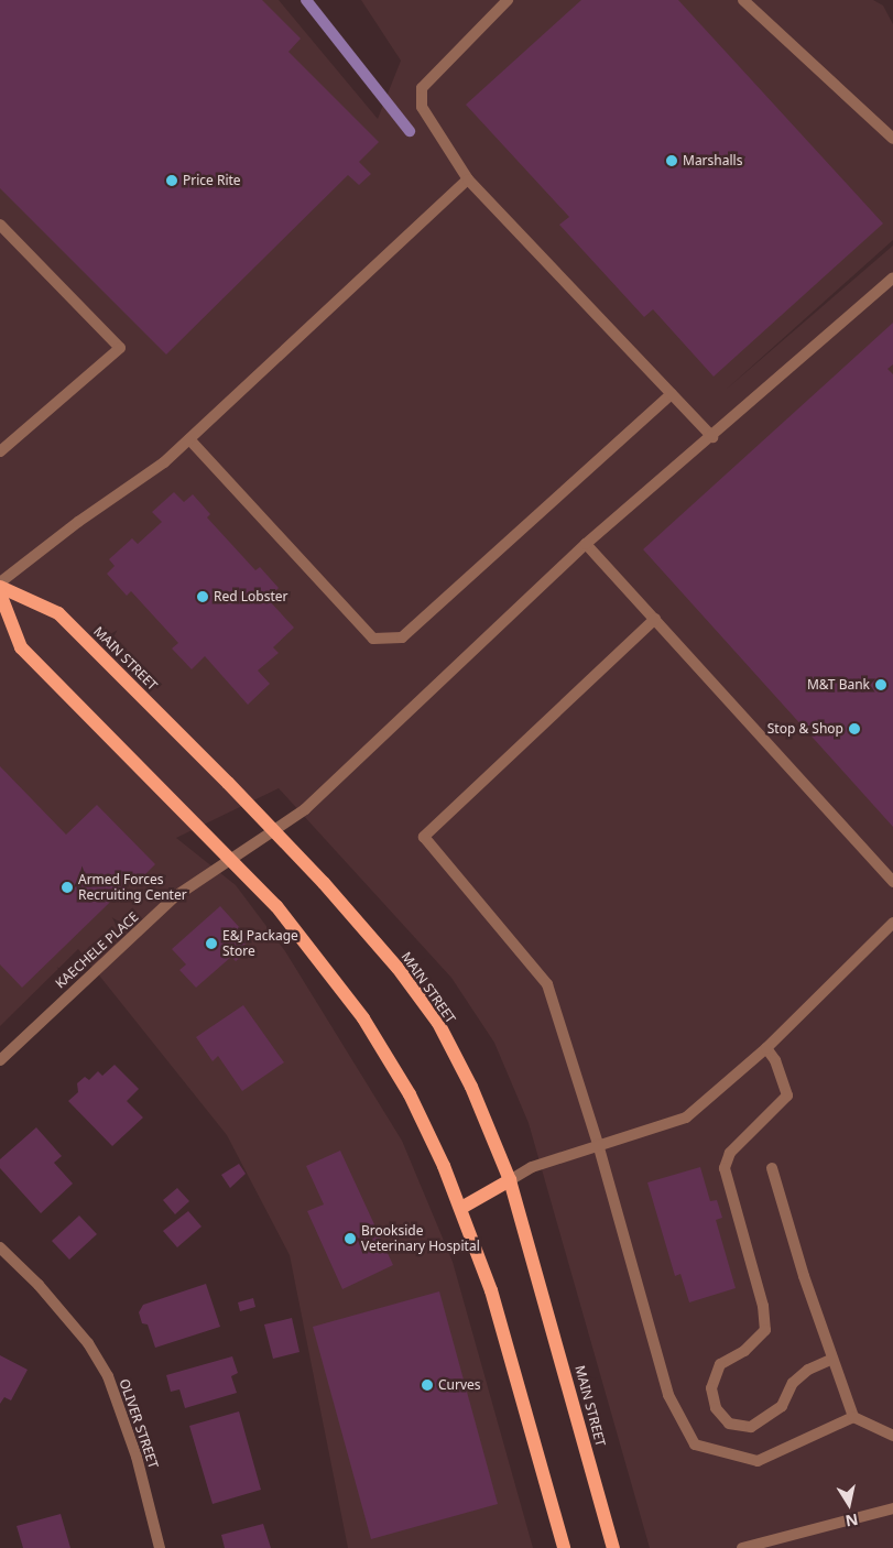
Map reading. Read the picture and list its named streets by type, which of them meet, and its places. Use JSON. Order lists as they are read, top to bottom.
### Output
{
  "streets": {
    "main road": ["MAIN STREET"],
    "street": ["KAECHELE PLACE", "OLIVER STREET"]
  },
  "crossings": [
    ["MAIN STREET", "KAECHELE PLACE"]
  ],
  "places": [
    "Marshalls",
    "Price Rite",
    "Red Lobster",
    "M&T Bank",
    "Stop & Shop",
    "Armed Forces Recruiting Center",
    "E&J Package Store",
    "Brookside Veterinary Hospital",
    "Curves"
  ],
  "north": "bottom"
}
